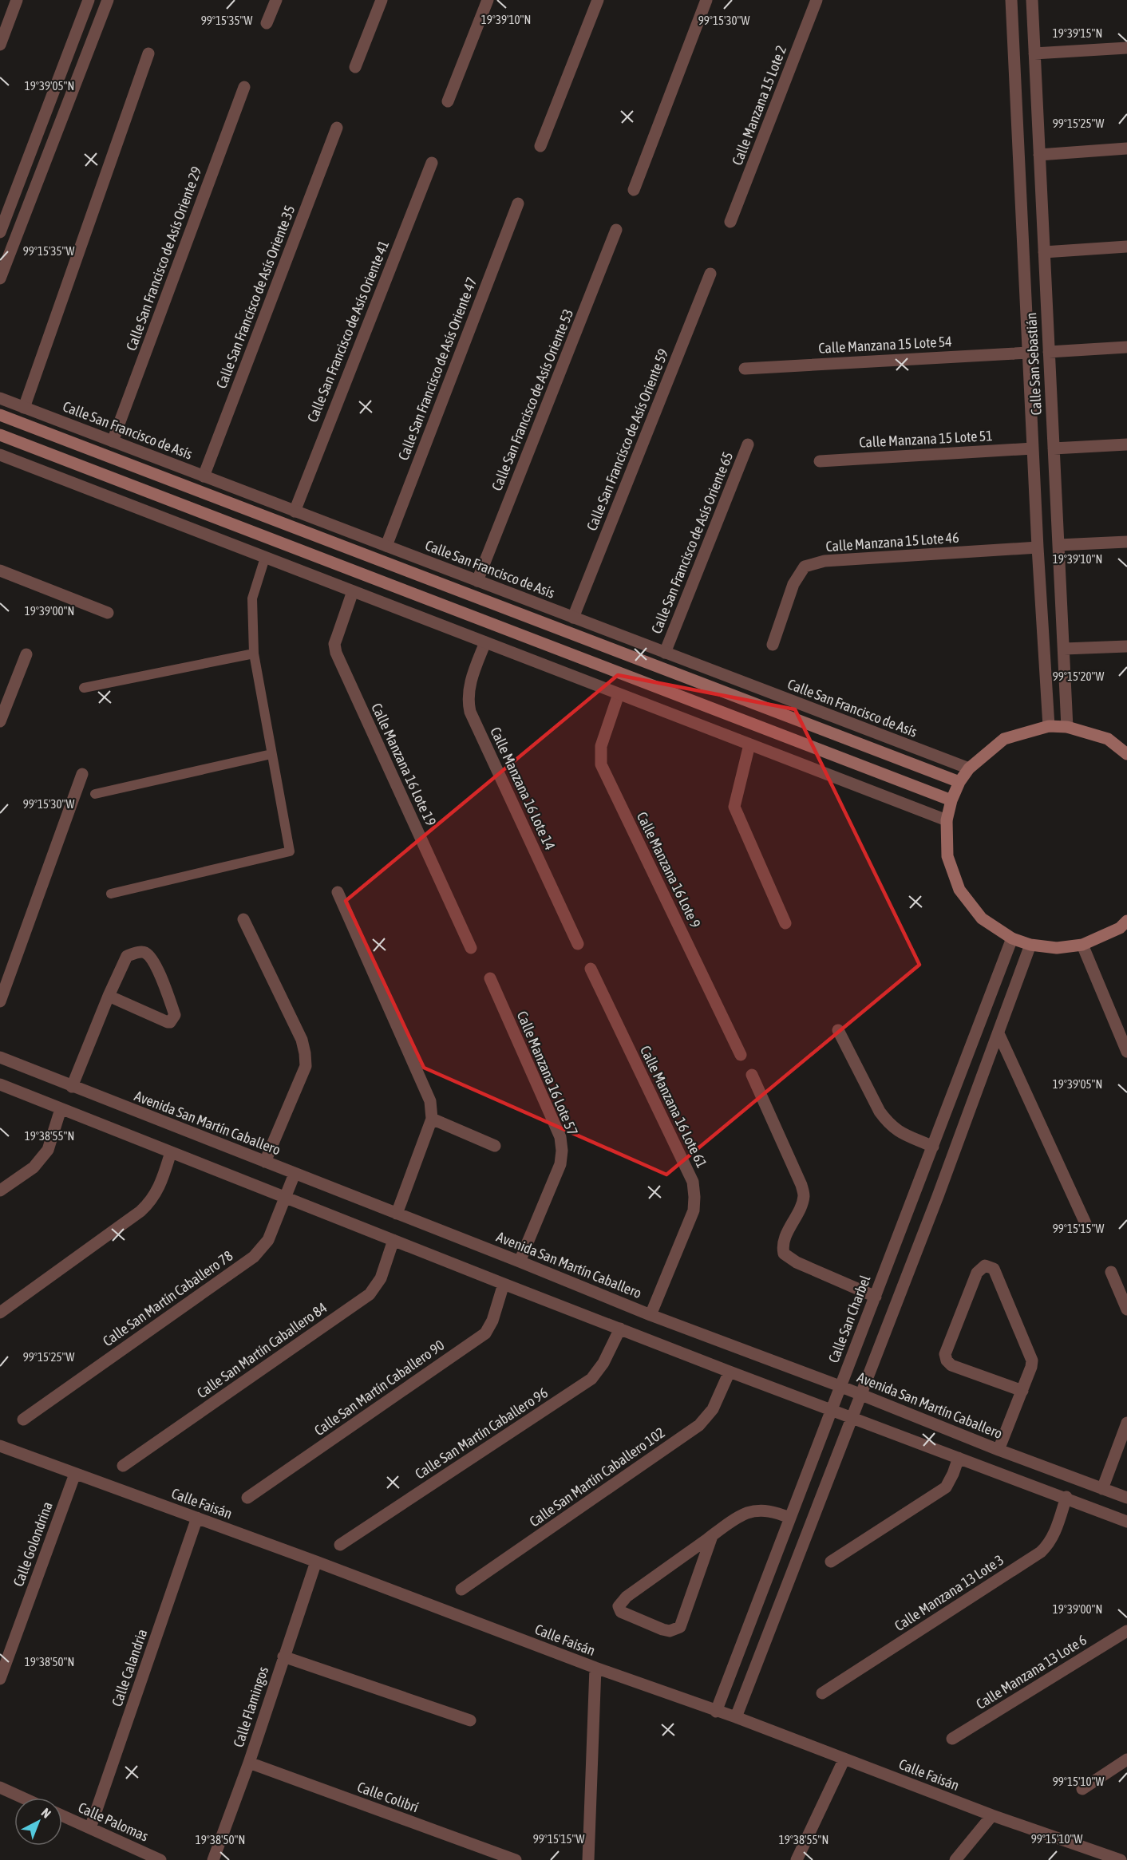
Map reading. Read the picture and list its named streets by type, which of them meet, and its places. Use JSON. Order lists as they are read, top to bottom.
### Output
{
  "streets": {
    "street": [
      "Calle Manzana 15 Lote 2",
      "Calle San Francisco de Asís Oriente 29",
      "Calle San Francisco de Asís Oriente 35",
      "Calle San Francisco de Asís Oriente 41",
      "Calle Manzana 15 Lote 54",
      "Calle San Sebastián",
      "Calle San Francisco de Asís Oriente 47",
      "Calle San Francisco de Asís Oriente 53",
      "Calle San Francisco de Asís",
      "Calle Manzana 15 Lote 51",
      "Calle San Francisco de Asís Oriente 59",
      "Calle Manzana 15 Lote 46",
      "Calle San Francisco de Asís Oriente 65",
      "Calle Manzana 16 Lote 19",
      "Calle Manzana 16 Lote 14",
      "Calle Manzana 16 Lote 9",
      "Calle Manzana 16 Lote 57",
      "Calle Manzana 16 Lote 61",
      "Avenida San Martín Caballero",
      "Calle San Martín Caballero 78",
      "Calle San Charbel",
      "Calle San Martín Caballero 84",
      "Calle San Martín Caballero 90",
      "Calle San Martín Caballero 96",
      "Calle San Martín Caballero 102",
      "Calle Faisán",
      "Calle Golondrina",
      "Calle Manzana 13 Lote 3",
      "Calle Calandria",
      "Calle Manzana 13 Lote 6",
      "Calle Flamingos",
      "Calle Colibrí",
      "Calle Palomas"
    ]
  },
  "crossings": [
    ["Calle San Francisco de Asís Oriente 29", "Calle San Francisco de Asís"],
    ["Calle San Francisco de Asís Oriente 35", "Calle San Francisco de Asís"],
    ["Calle San Francisco de Asís Oriente 41", "Calle San Francisco de Asís"],
    ["Calle Manzana 15 Lote 54", "Calle San Sebastián"],
    ["Calle San Sebastián", "Calle Manzana 15 Lote 51"],
    ["Calle San Sebastián", "Calle Manzana 15 Lote 46"],
    ["Calle San Francisco de Asís Oriente 47", "Calle San Francisco de Asís"],
    ["Calle San Francisco de Asís Oriente 53", "Calle San Francisco de Asís"],
    ["Calle San Francisco de Asís", "Calle San Francisco de Asís Oriente 59"],
    ["Calle San Francisco de Asís", "Calle San Francisco de Asís Oriente 65"],
    ["Calle Manzana 16 Lote 57", "Avenida San Martín Caballero"],
    ["Calle Manzana 16 Lote 61", "Avenida San Martín Caballero"],
    ["Avenida San Martín Caballero", "Calle San Martín Caballero 78"],
    ["Avenida San Martín Caballero", "Calle San Charbel"],
    ["Calle San Charbel", "Calle Faisán"],
    ["Calle Faisán", "Calle Golondrina"],
    ["Calle Faisán", "Calle Calandria"],
    ["Calle Faisán", "Calle Flamingos"],
    ["Calle Calandria", "Calle Palomas"],
    ["Calle Flamingos", "Calle Colibrí"]
  ],
  "north": "top right",
  "coordinates": [
    "19°39'10\"N",
    "99°15'35\"W",
    "99°15'30\"W",
    "19°39'15\"N",
    "19°39'05\"N",
    "99°15'25\"W",
    "19°39'00\"N",
    "99°15'20\"W",
    "19°38'55\"N",
    "99°15'15\"W",
    "19°38'50\"N",
    "99°15'10\"W"
  ]
}
